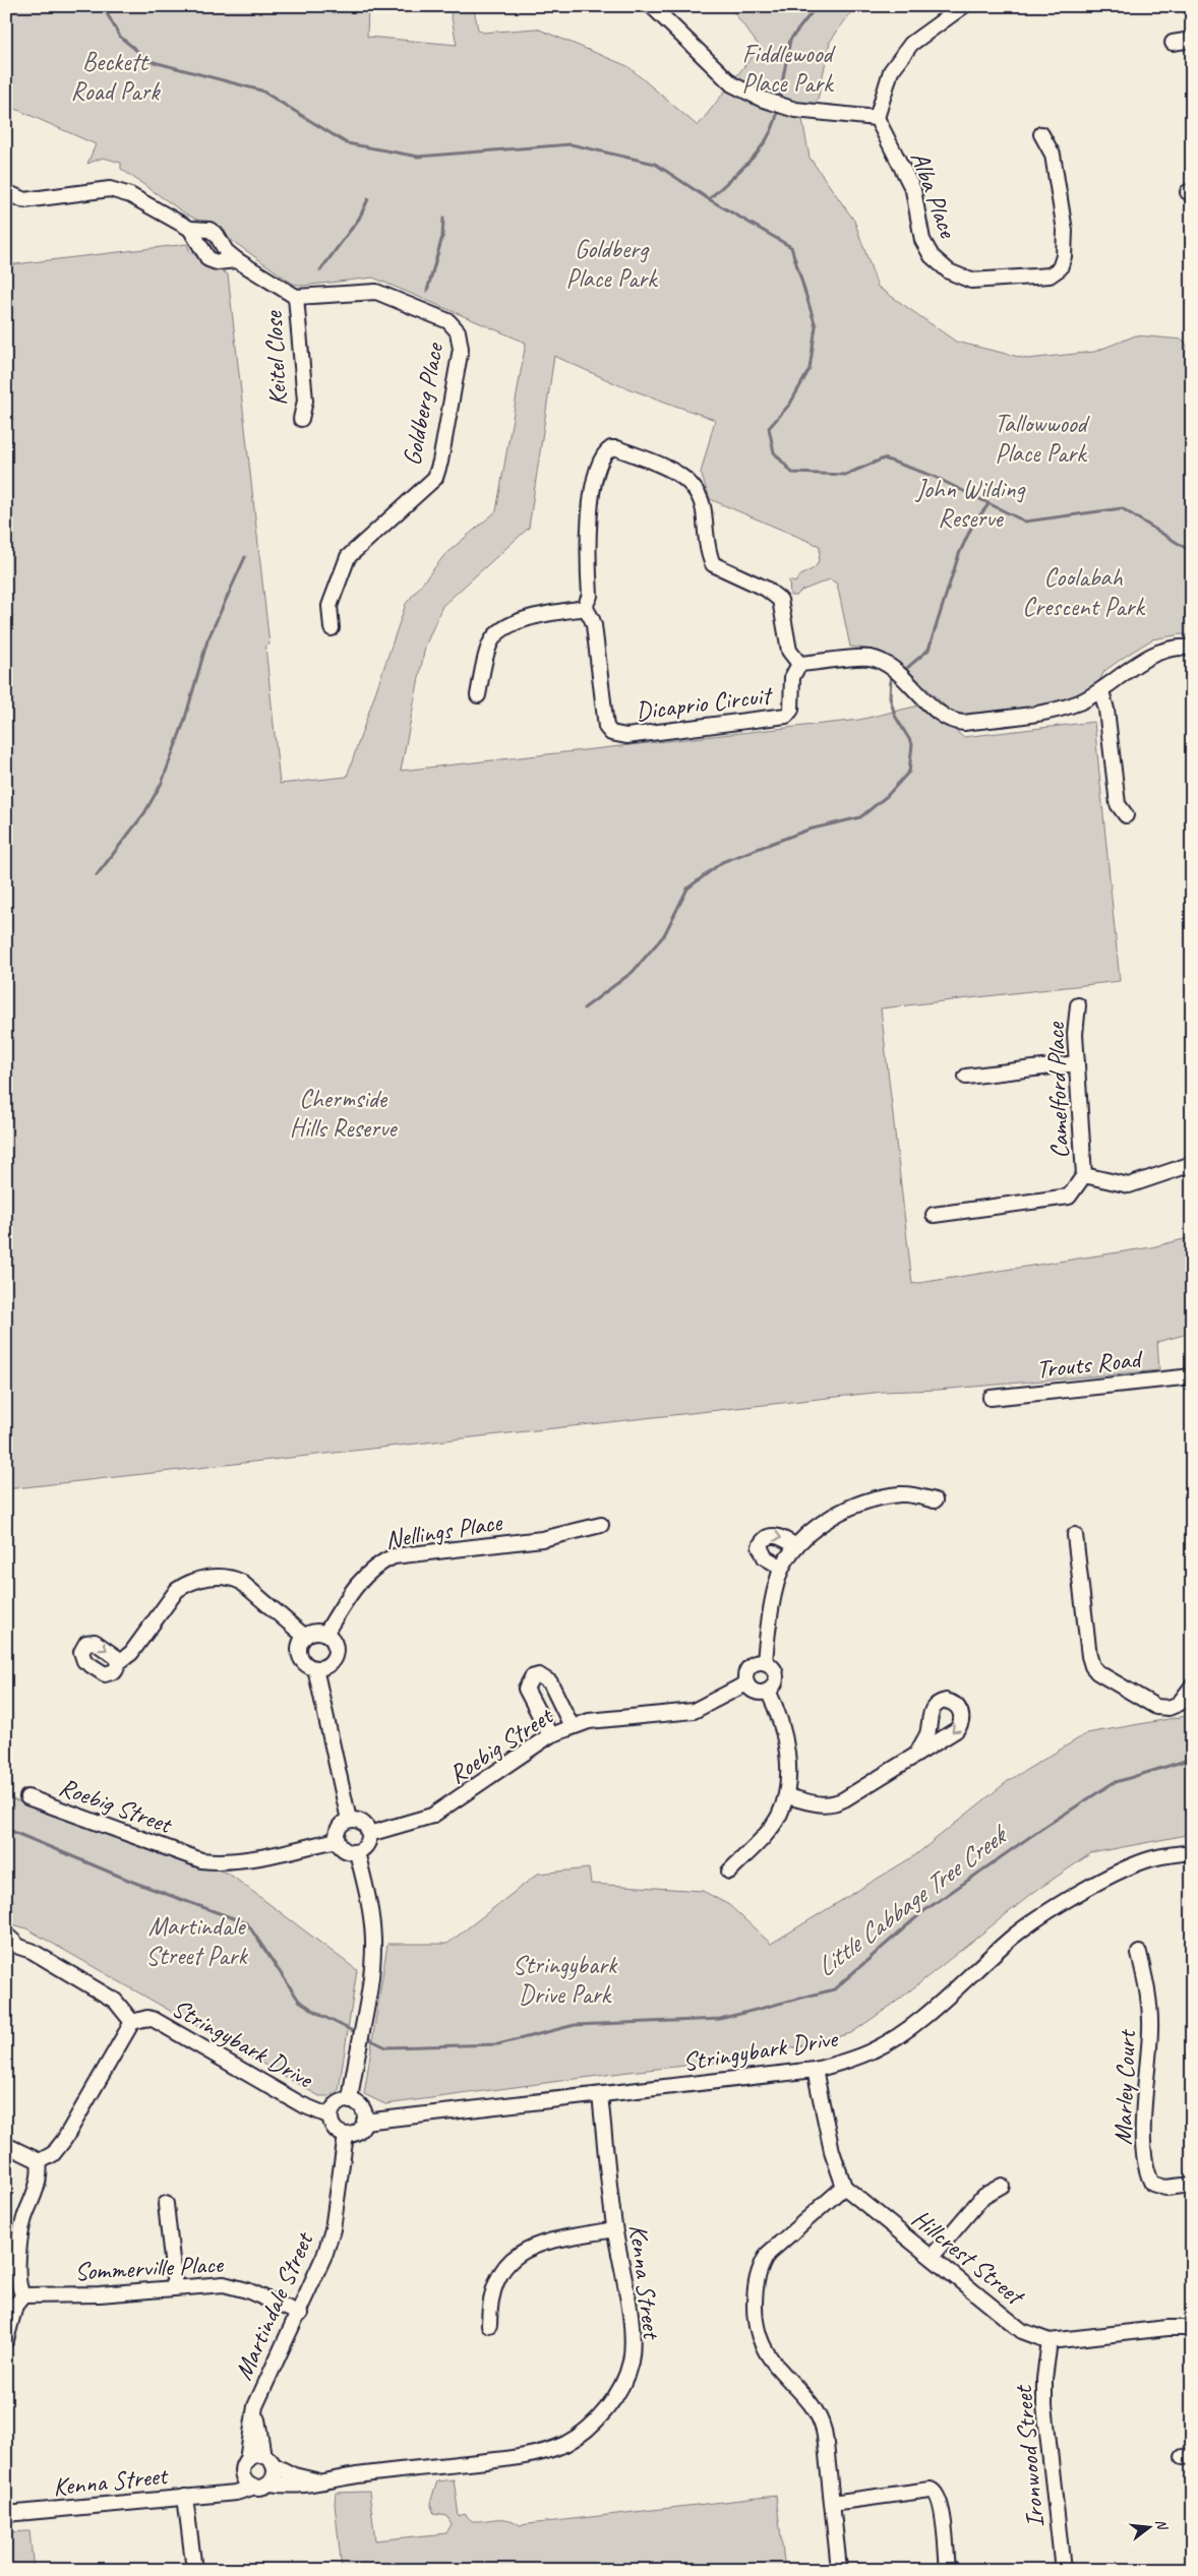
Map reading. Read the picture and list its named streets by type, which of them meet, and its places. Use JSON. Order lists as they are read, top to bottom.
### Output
{
  "streets": {
    "street": [
      "Alba Place",
      "Keitel Close",
      "Goldberg Place",
      "Dicaprio Circuit",
      "Camelford Place",
      "Trouts Road",
      "Nellings Place",
      "Roebig Street",
      "Stringybark Drive",
      "Marley Court",
      "Hillcrest Street",
      "Sommerville Place",
      "Kenna Street",
      "Martindale Street",
      "Ironwood Street"
    ]
  },
  "crossings": [
    ["Keitel Close", "Goldberg Place"],
    ["Stringybark Drive", "Kenna Street"],
    ["Stringybark Drive", "Martindale Street"],
    ["Hillcrest Street", "Ironwood Street"],
    ["Sommerville Place", "Martindale Street"],
    ["Kenna Street", "Martindale Street"]
  ],
  "water": ["Little Cabbage Tree Creek"],
  "parks": [
    "Fiddlewood Place Park",
    "Beckett Road Park",
    "Goldberg Place Park",
    "Tallowwood Place Park",
    "John Wilding Reserve",
    "Coolabah Crescent Park",
    "Chermside Hills Reserve",
    "Martindale Street Park",
    "Stringybark Drive Park"
  ],
  "north": "right"
}
